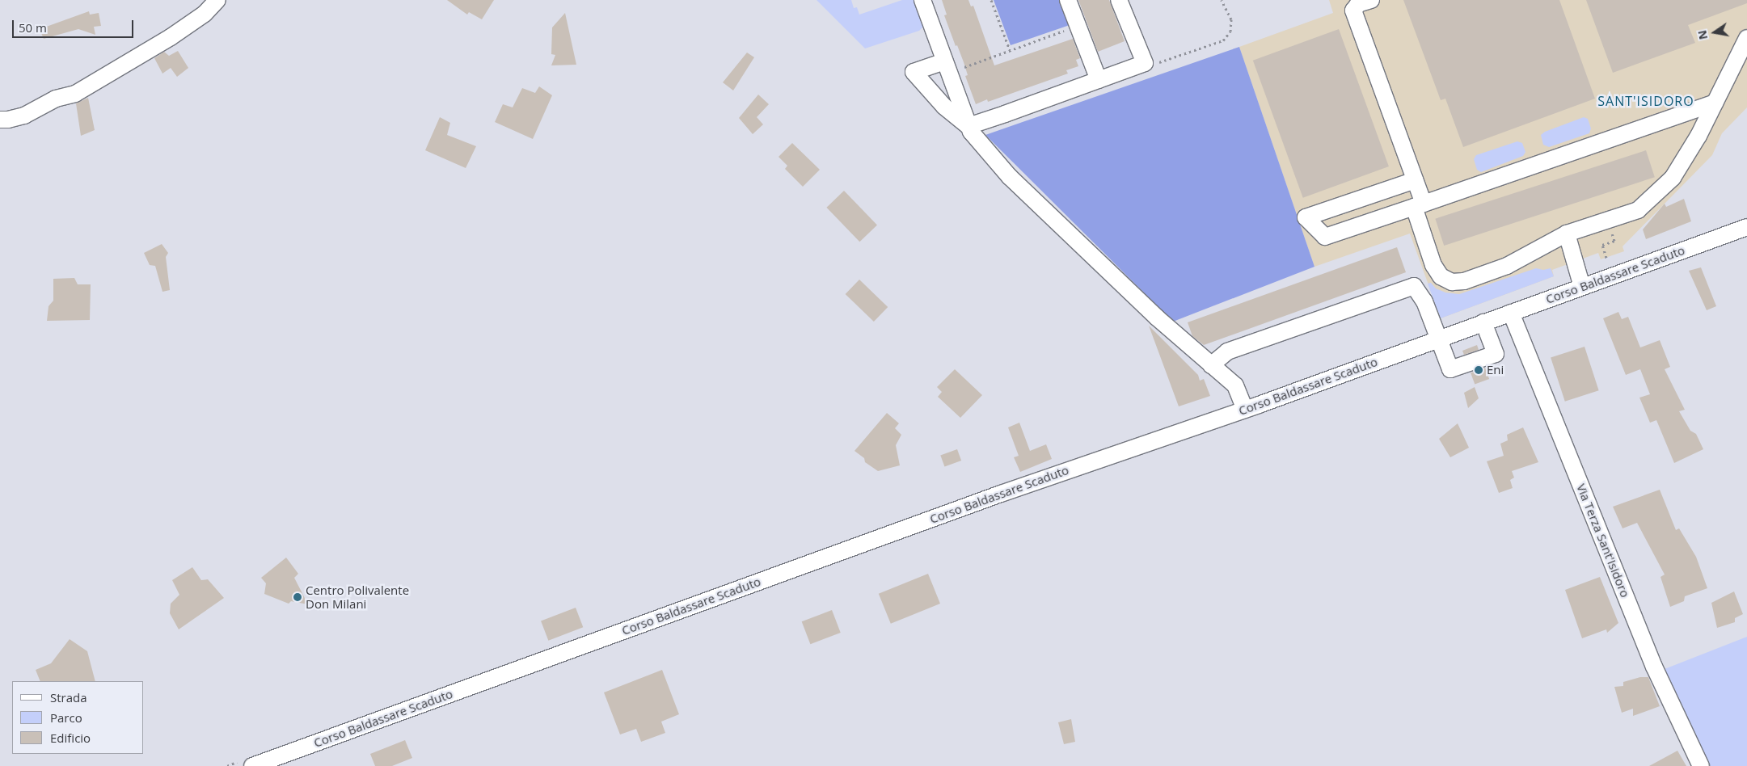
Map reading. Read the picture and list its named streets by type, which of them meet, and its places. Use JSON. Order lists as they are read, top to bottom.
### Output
{
  "streets": {
    "street": ["Corso Baldassare Scaduto", "Via Terza Sant'Isidoro"]
  },
  "crossings": [
    ["Corso Baldassare Scaduto", "Via Terza Sant'Isidoro"]
  ],
  "districts": ["SANT'ISIDORO"],
  "places": ["Eni", "Centro Polivalente Don Milani"],
  "legend": ["Strada", "Parco", "Edificio"],
  "scale_bar": "50 m",
  "north": "left"
}
